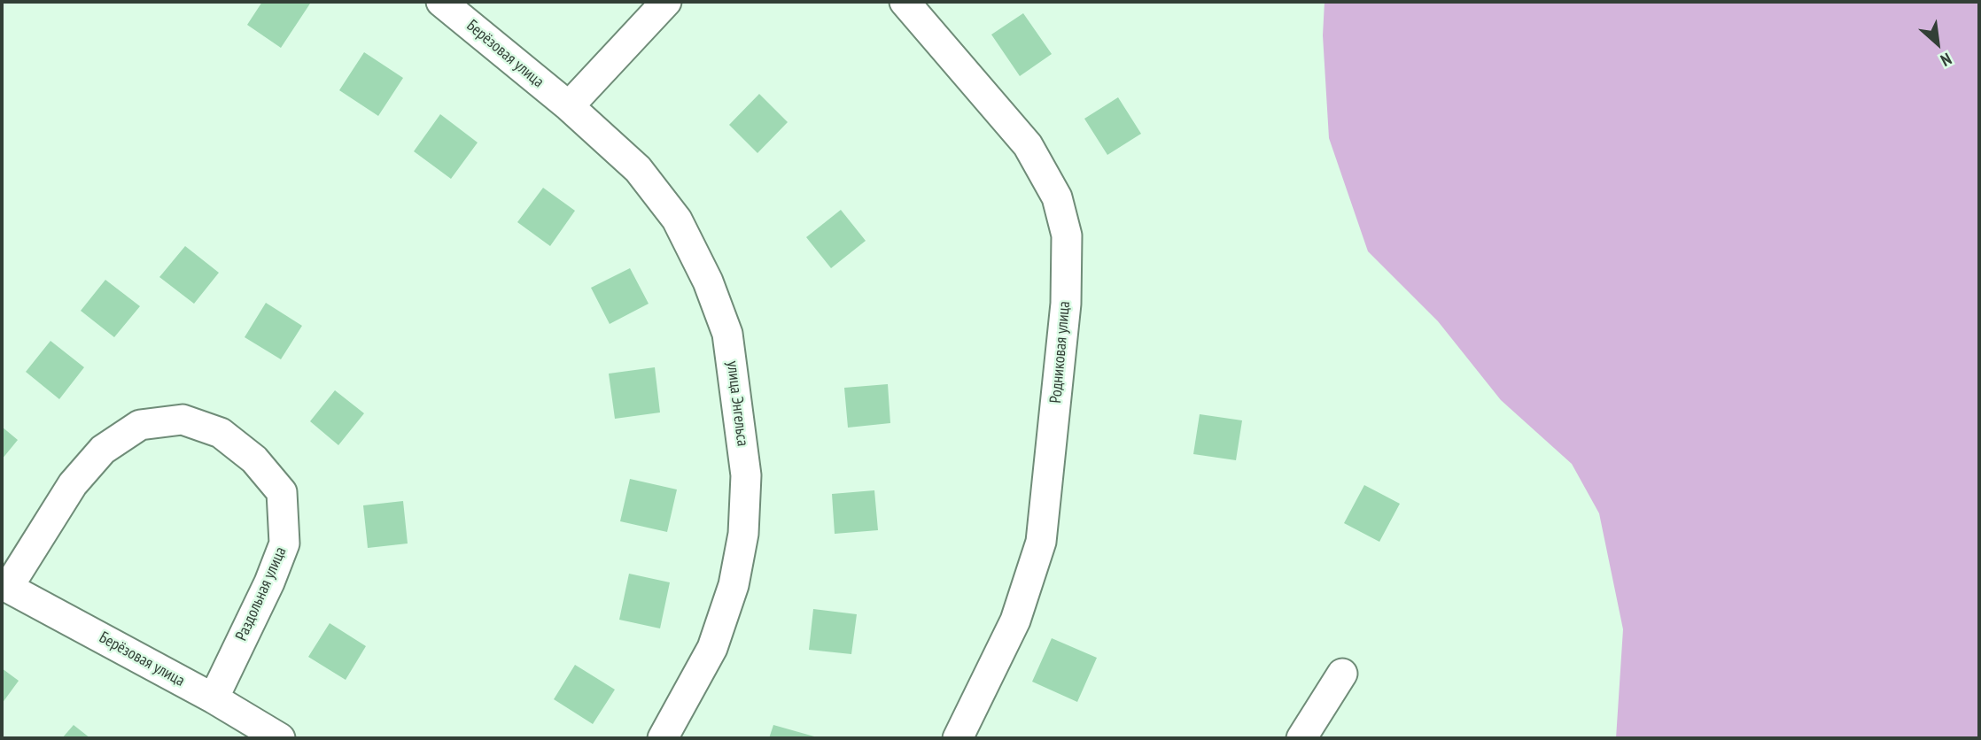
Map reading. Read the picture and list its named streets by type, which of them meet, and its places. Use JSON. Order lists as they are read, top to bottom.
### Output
{
  "streets": {
    "street": [
      "Берёзовая улица",
      "Родниковая улица",
      "улица Энгельса",
      "Раздольная улица"
    ]
  },
  "crossings": [
    ["Берёзовая улица", "улица Энгельса"],
    ["Берёзовая улица", "Раздольная улица"]
  ],
  "north": "bottom right"
}
